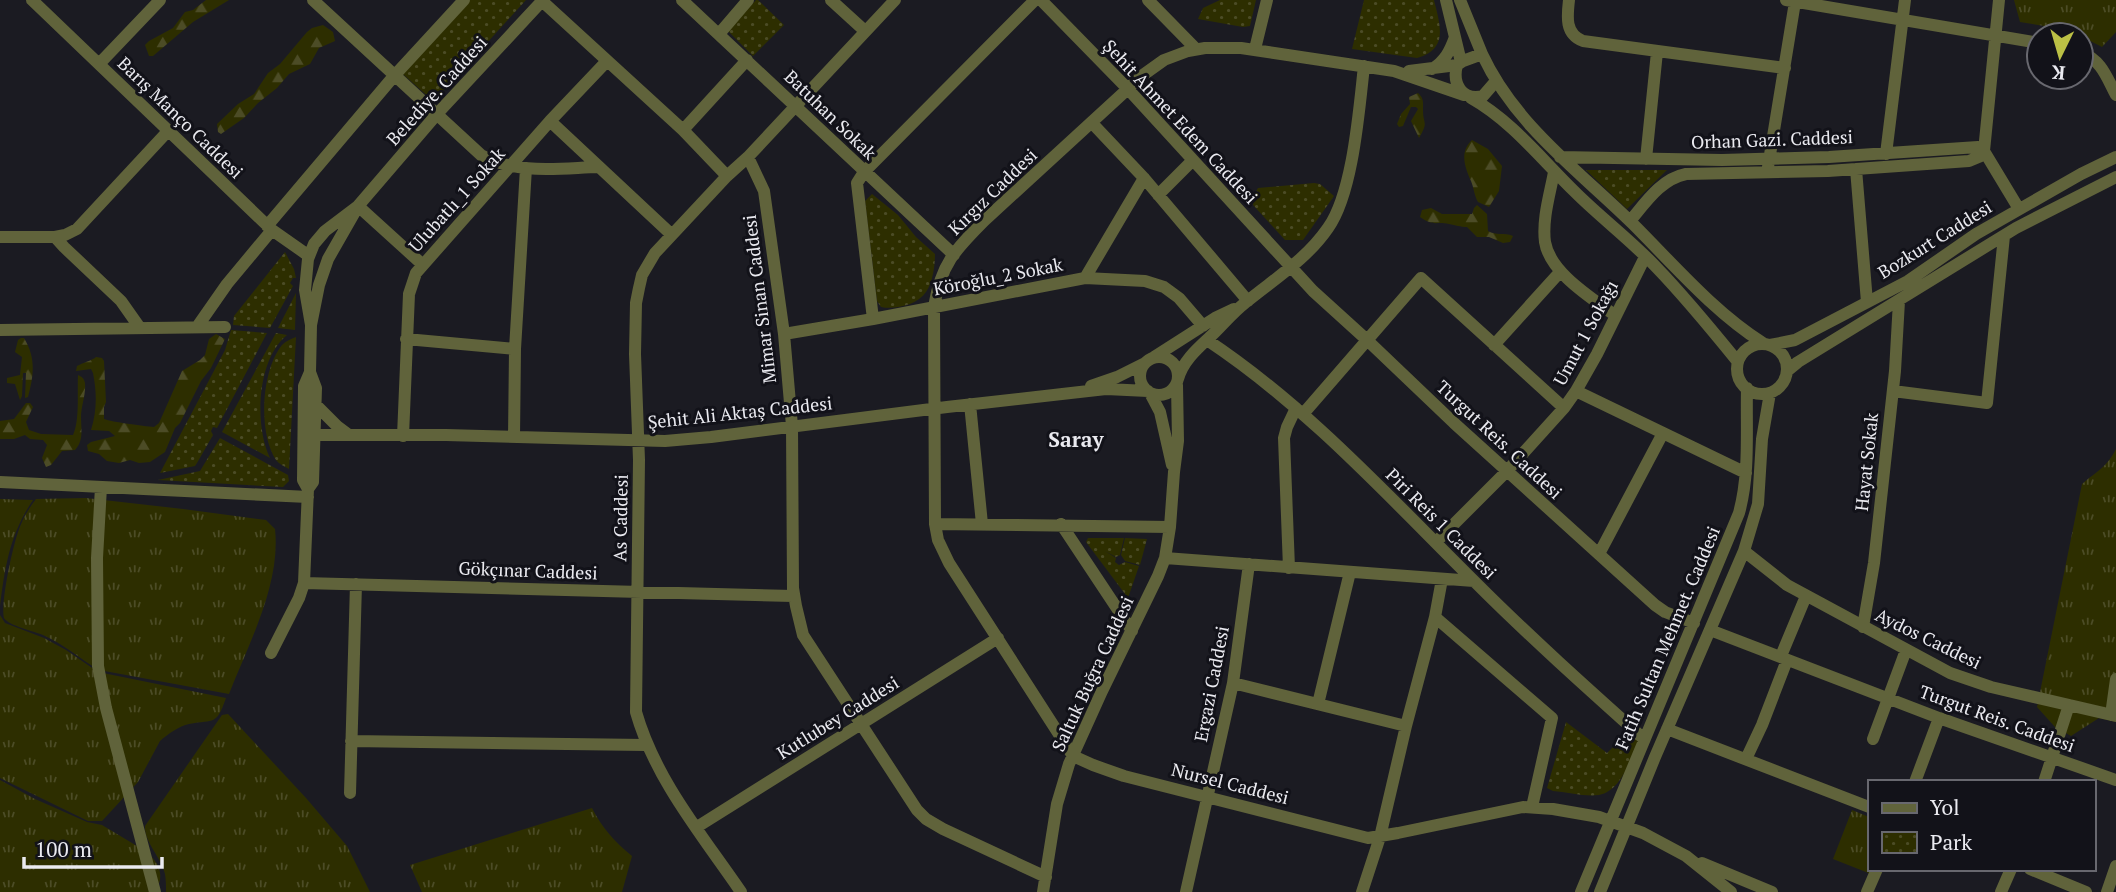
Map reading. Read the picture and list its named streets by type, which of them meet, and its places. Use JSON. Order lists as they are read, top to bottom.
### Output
{
  "streets": {
    "street": [
      "Belediye. Caddesi",
      "Batuhan Sokak",
      "Barış Manço Caddesi",
      "Şehit Ahmet Edem Caddesi",
      "Orhan Gazi. Caddesi",
      "Kırgız Caddesi",
      "Ulubatlı_1 Sokak",
      "Bozkurt Caddesi",
      "Köroğlu_2 Sokak",
      "Mimar Sinan Caddesi",
      "Umut 1 Sokağı",
      "Şehit Ali Aktaş Caddesi",
      "Turgut Reis. Caddesi",
      "Hayat Sokak",
      "As Caddesi",
      "Piri Reis 1 Caddesi",
      "Gökçınar Caddesi",
      "Fatih Sultan Mehmet. Caddesi",
      "Aydos Caddesi",
      "Saltuk Buğra Caddesi",
      "Ergazi Caddesi",
      "Kutlubey Caddesi",
      "Nursel Caddesi"
    ]
  },
  "crossings": [
    ["Batuhan Sokak", "Kırgız Caddesi"],
    ["Şehit Ahmet Edem Caddesi", "Kırgız Caddesi"],
    ["Şehit Ahmet Edem Caddesi", "Şehit Ali Aktaş Caddesi"],
    ["Şehit Ahmet Edem Caddesi", "Turgut Reis. Caddesi"],
    ["Kırgız Caddesi", "Köroğlu_2 Sokak"],
    ["Kırgız Caddesi", "Şehit Ali Aktaş Caddesi"],
    ["Kırgız Caddesi", "Fatih Sultan Mehmet. Caddesi"],
    ["Kırgız Caddesi", "Saltuk Buğra Caddesi"],
    ["Kırgız Caddesi", "Kutlubey Caddesi"],
    ["Kırgız Caddesi", "Nursel Caddesi"],
    ["Ulubatlı_1 Sokak", "Şehit Ali Aktaş Caddesi"],
    ["Bozkurt Caddesi", "Hayat Sokak"],
    ["Bozkurt Caddesi", "Fatih Sultan Mehmet. Caddesi"],
    ["Köroğlu_2 Sokak", "Mimar Sinan Caddesi"],
    ["Köroğlu_2 Sokak", "Şehit Ali Aktaş Caddesi"],
    ["Mimar Sinan Caddesi", "Şehit Ali Aktaş Caddesi"],
    ["Mimar Sinan Caddesi", "As Caddesi"],
    ["Mimar Sinan Caddesi", "Gökçınar Caddesi"],
    ["Mimar Sinan Caddesi", "Saltuk Buğra Caddesi"],
    ["Mimar Sinan Caddesi", "Kutlubey Caddesi"],
    ["Umut 1 Sokağı", "Turgut Reis. Caddesi"],
    ["Umut 1 Sokağı", "Piri Reis 1 Caddesi"],
    ["Umut 1 Sokağı", "Fatih Sultan Mehmet. Caddesi"],
    ["Şehit Ali Aktaş Caddesi", "Turgut Reis. Caddesi"],
    ["Şehit Ali Aktaş Caddesi", "As Caddesi"],
    ["Şehit Ali Aktaş Caddesi", "Piri Reis 1 Caddesi"],
    ["Şehit Ali Aktaş Caddesi", "Saltuk Buğra Caddesi"],
    ["Turgut Reis. Caddesi", "Fatih Sultan Mehmet. Caddesi"],
    ["Hayat Sokak", "Aydos Caddesi"],
    ["As Caddesi", "Gökçınar Caddesi"],
    ["As Caddesi", "Kutlubey Caddesi"],
    ["Piri Reis 1 Caddesi", "Fatih Sultan Mehmet. Caddesi"],
    ["Fatih Sultan Mehmet. Caddesi", "Aydos Caddesi"],
    ["Fatih Sultan Mehmet. Caddesi", "Nursel Caddesi"],
    ["Saltuk Buğra Caddesi", "Nursel Caddesi"],
    ["Ergazi Caddesi", "Nursel Caddesi"]
  ],
  "districts": ["Saray"],
  "legend": ["Yol", "Park"],
  "scale_bar": "100 m",
  "north": "bottom"
}
